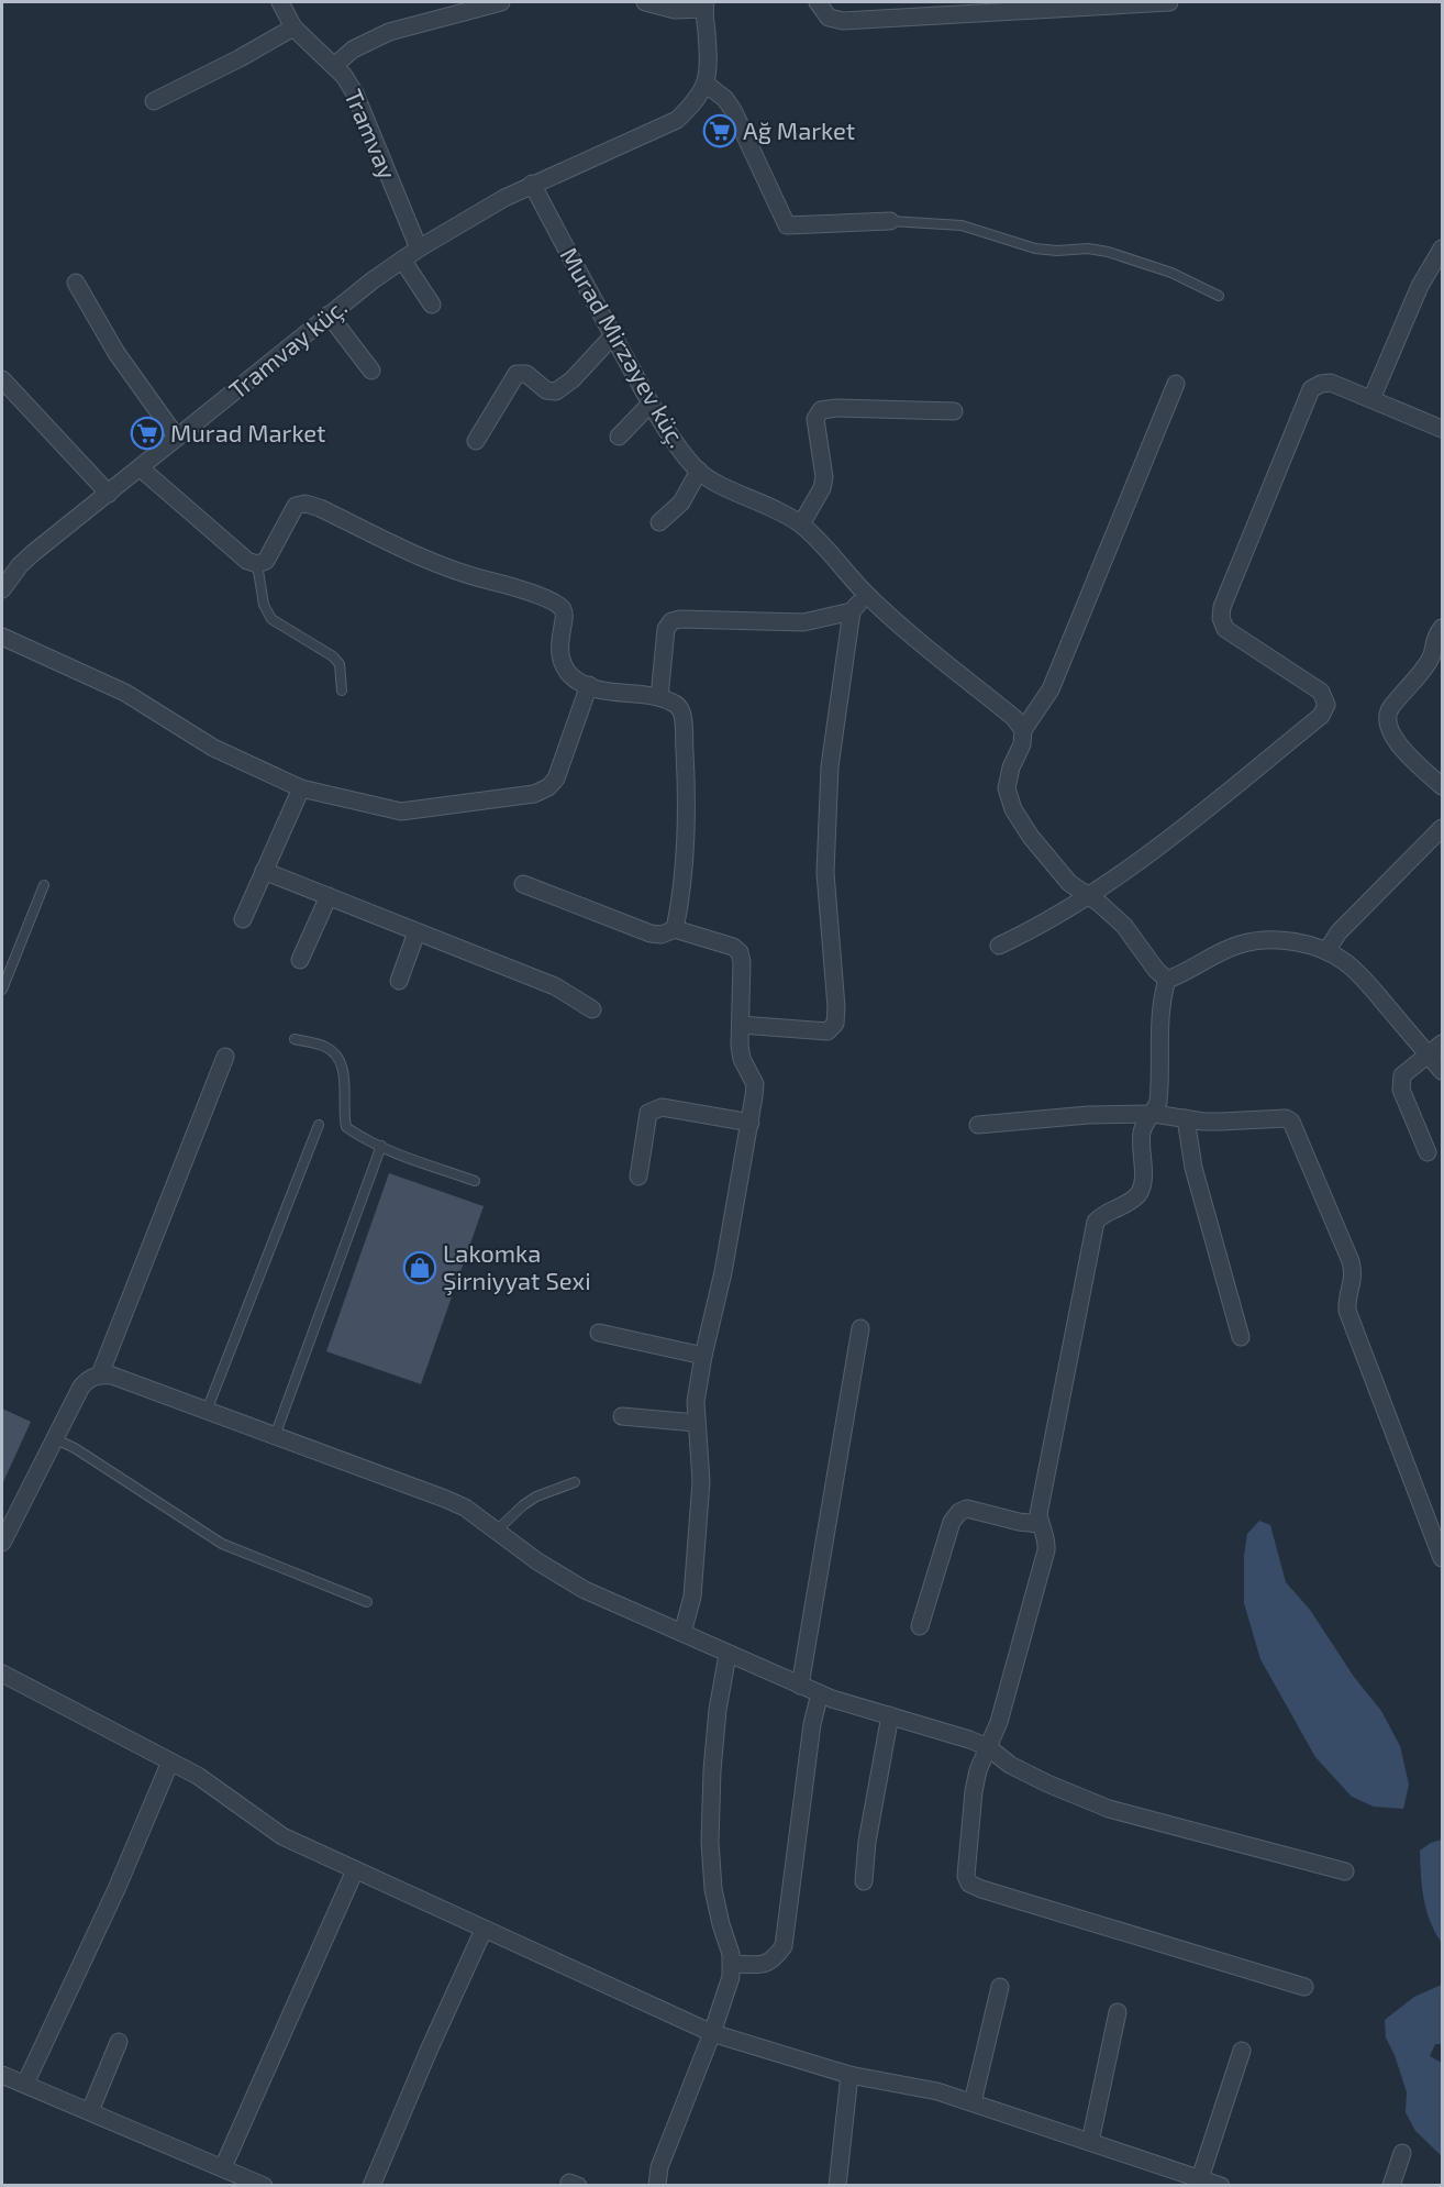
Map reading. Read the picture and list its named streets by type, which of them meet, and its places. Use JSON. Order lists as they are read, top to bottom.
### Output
{
  "streets": {
    "street": ["Tramvay", "Murad Mirzəyev küç.", "Tramvay küç."]
  },
  "crossings": [
    ["Tramvay", "Tramvay küç."],
    ["Murad Mirzəyev küç.", "Tramvay küç."]
  ],
  "places": {
    "supermarket": ["Ağ Market", "Murad Market"],
    "shop": ["Lakomka Şirniyyat Sexi"]
  }
}
